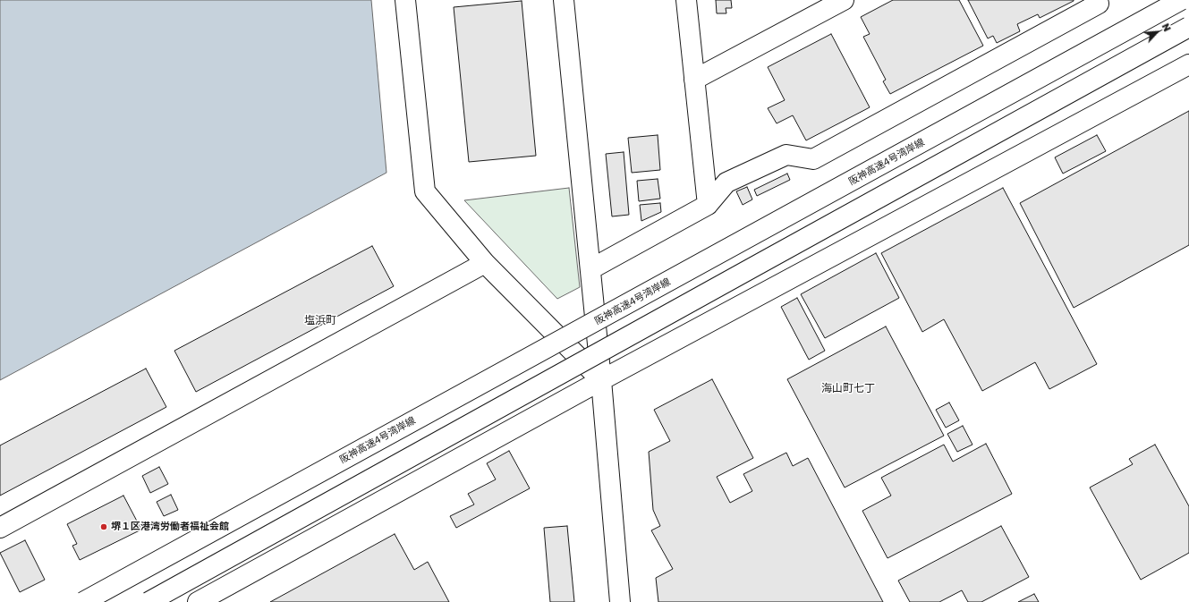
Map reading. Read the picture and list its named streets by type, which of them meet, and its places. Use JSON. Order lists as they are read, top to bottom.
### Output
{
  "streets": {
    "main road": ["阪神高速4号湾岸線"]
  },
  "districts": ["塩浜町", "海山町七丁"],
  "places": ["堺１区港湾労働者福祉会館"],
  "north": "top right"
}
